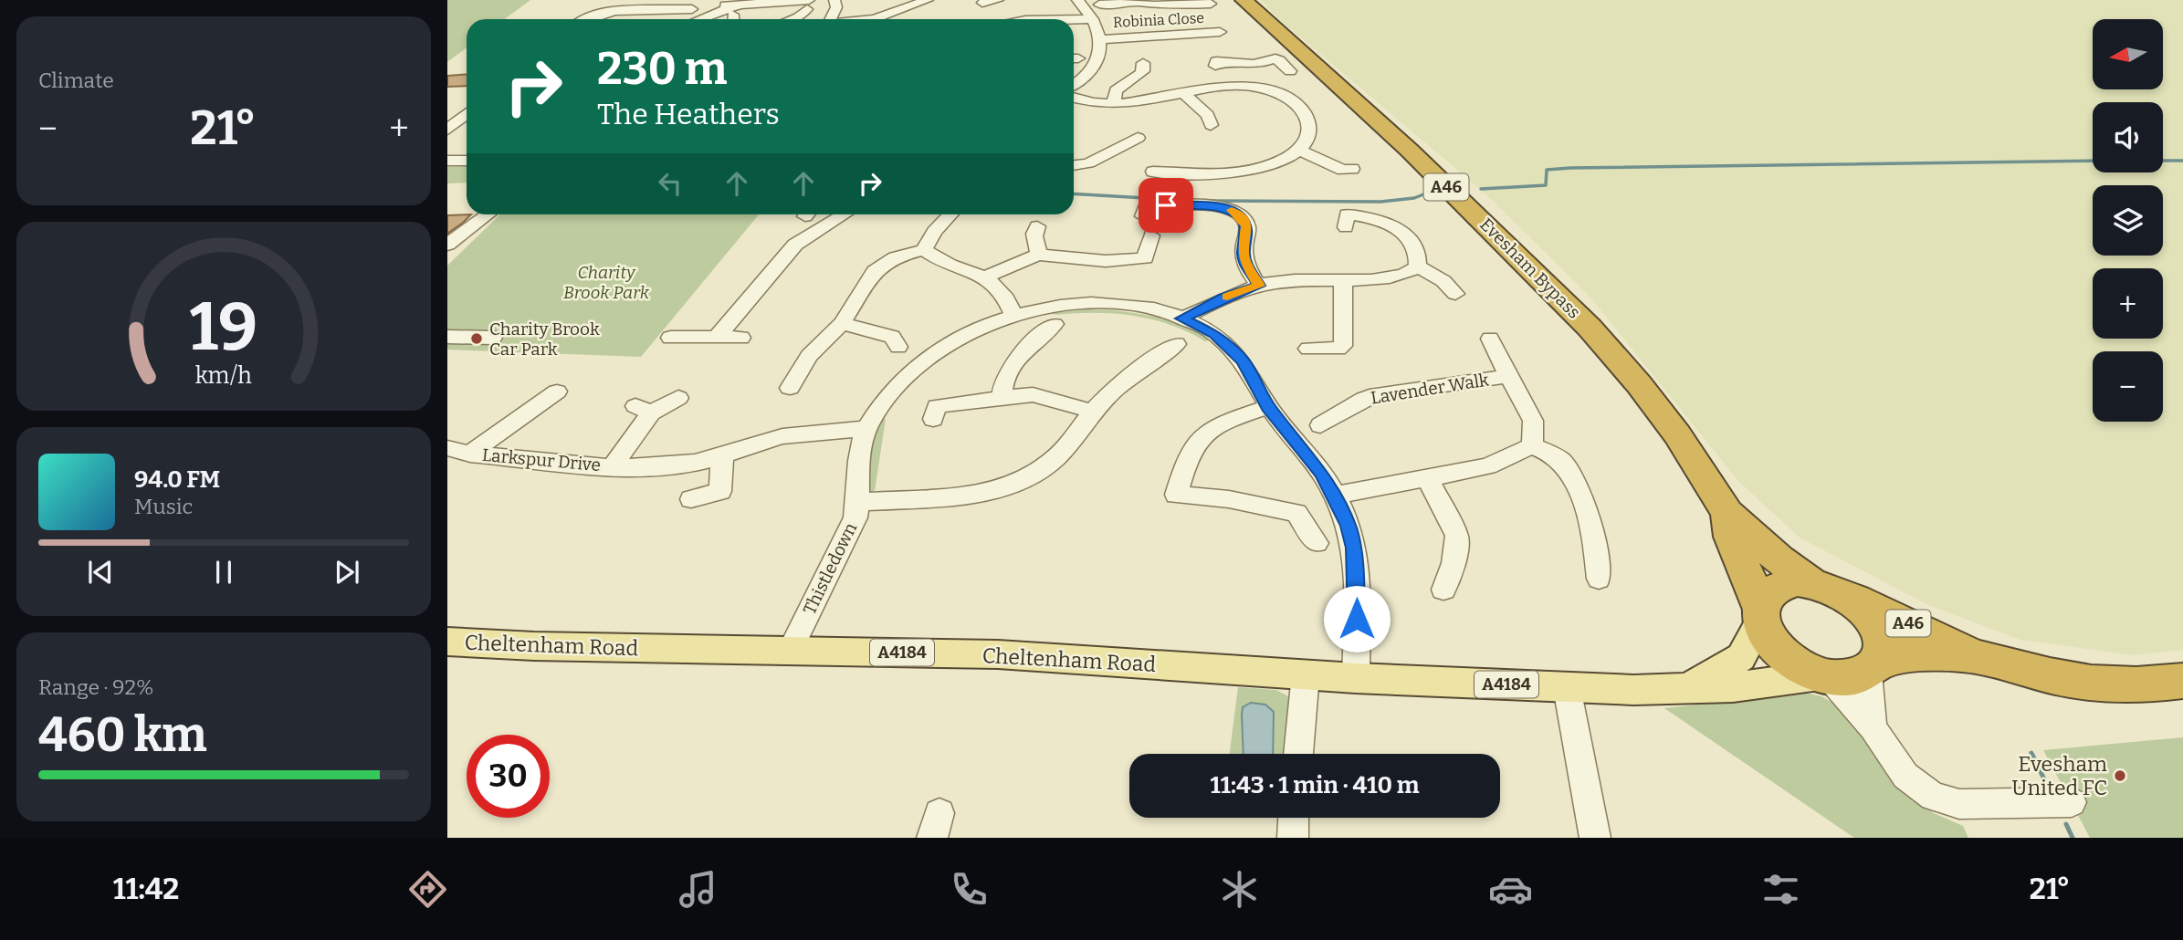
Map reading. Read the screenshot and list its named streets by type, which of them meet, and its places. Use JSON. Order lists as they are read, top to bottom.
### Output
{
  "streets": {
    "highway": ["A46", "Evesham Bypass"],
    "main road": ["Cheltenham Road", "A4184"],
    "street": [
      "Robinia Close",
      "Lavender Walk",
      "Larkspur Drive",
      "Thistledown"
    ]
  },
  "crossings": [
    ["A46", "Evesham Bypass"],
    ["A46", "Cheltenham Road"],
    ["Evesham Bypass", "Cheltenham Road"],
    ["Larkspur Drive", "Thistledown"],
    ["Thistledown", "Cheltenham Road"]
  ],
  "parks": ["Charity Brook Park"],
  "places": ["Charity Brook Car Park", "Evesham United FC"],
  "north": "left",
  "page": {
    "tile": [
      "Climate",
      ["Range · 92%", "460 km"]
    ],
    "map_buttons": ["+", "−"],
    "turn": ["230 m", "The Heathers"],
    "heat": ["−", "21°", "+"],
    "song": ["94.0 FM", "Music"],
    "limit": "30",
    "trip": "11:43 · 1 min · 410 m",
    "tabs": ["11:42", "21°"],
    "gauge": ["19", "km/h"]
  }
}
